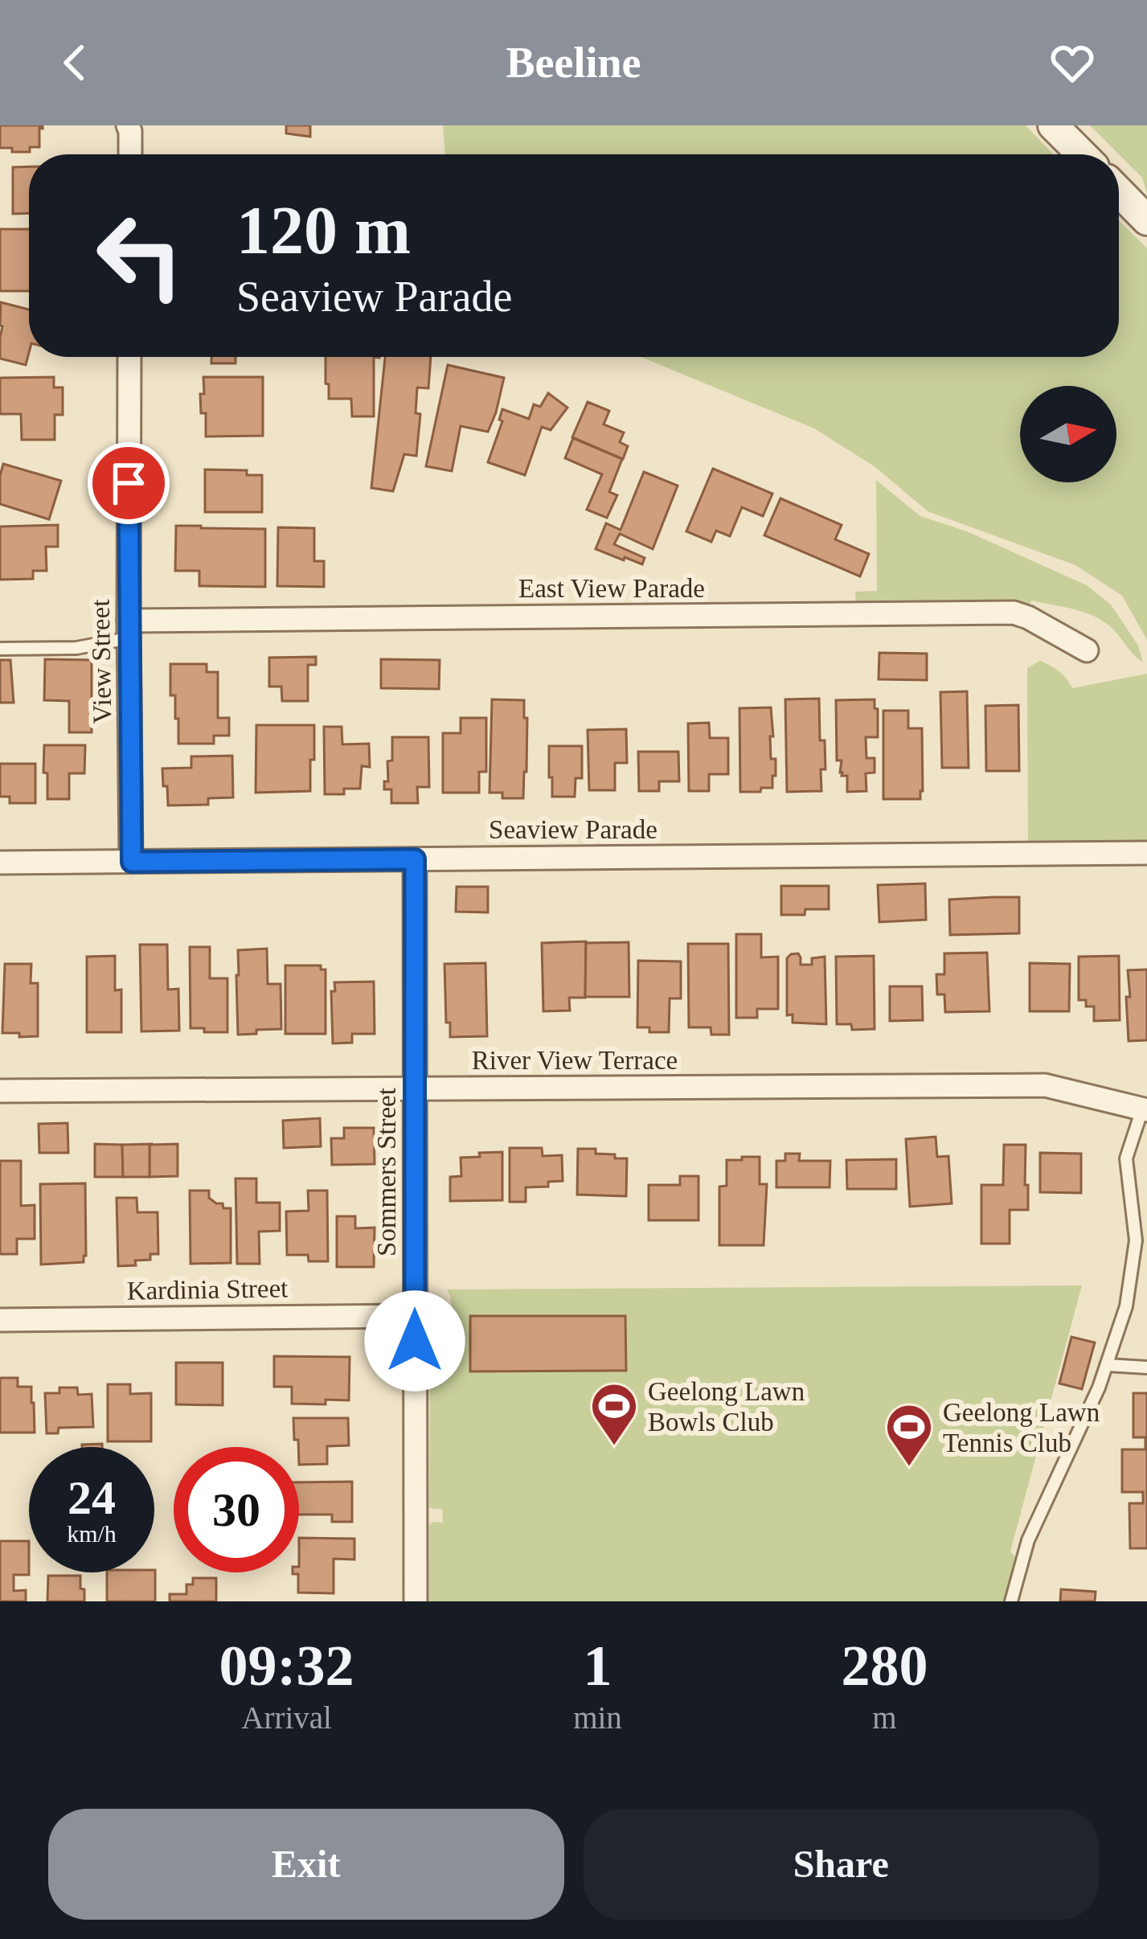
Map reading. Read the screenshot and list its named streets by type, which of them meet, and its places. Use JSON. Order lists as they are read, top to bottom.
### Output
{
  "streets": {
    "street": [
      "East View Parade",
      "View Street",
      "Seaview Parade",
      "River View Terrace",
      "Sommers Street",
      "Kardinia Street"
    ]
  },
  "crossings": [
    ["East View Parade", "View Street"],
    ["View Street", "Seaview Parade"],
    ["Seaview Parade", "Sommers Street"],
    ["River View Terrace", "Sommers Street"],
    ["Sommers Street", "Kardinia Street"]
  ],
  "places": {
    "sports": ["Geelong Lawn Bowls Club", "Geelong Lawn Tennis Club"]
  },
  "north": "right",
  "page": {
    "header": "Beeline",
    "turn": ["120 m", "Seaview Parade"],
    "speed": "24 km/h",
    "limit": "30",
    "eta": [
      "09:32",
      "Arrival",
      "1",
      "min",
      "280",
      "m"
    ],
    "buttons": ["Exit", "Share"]
  }
}
